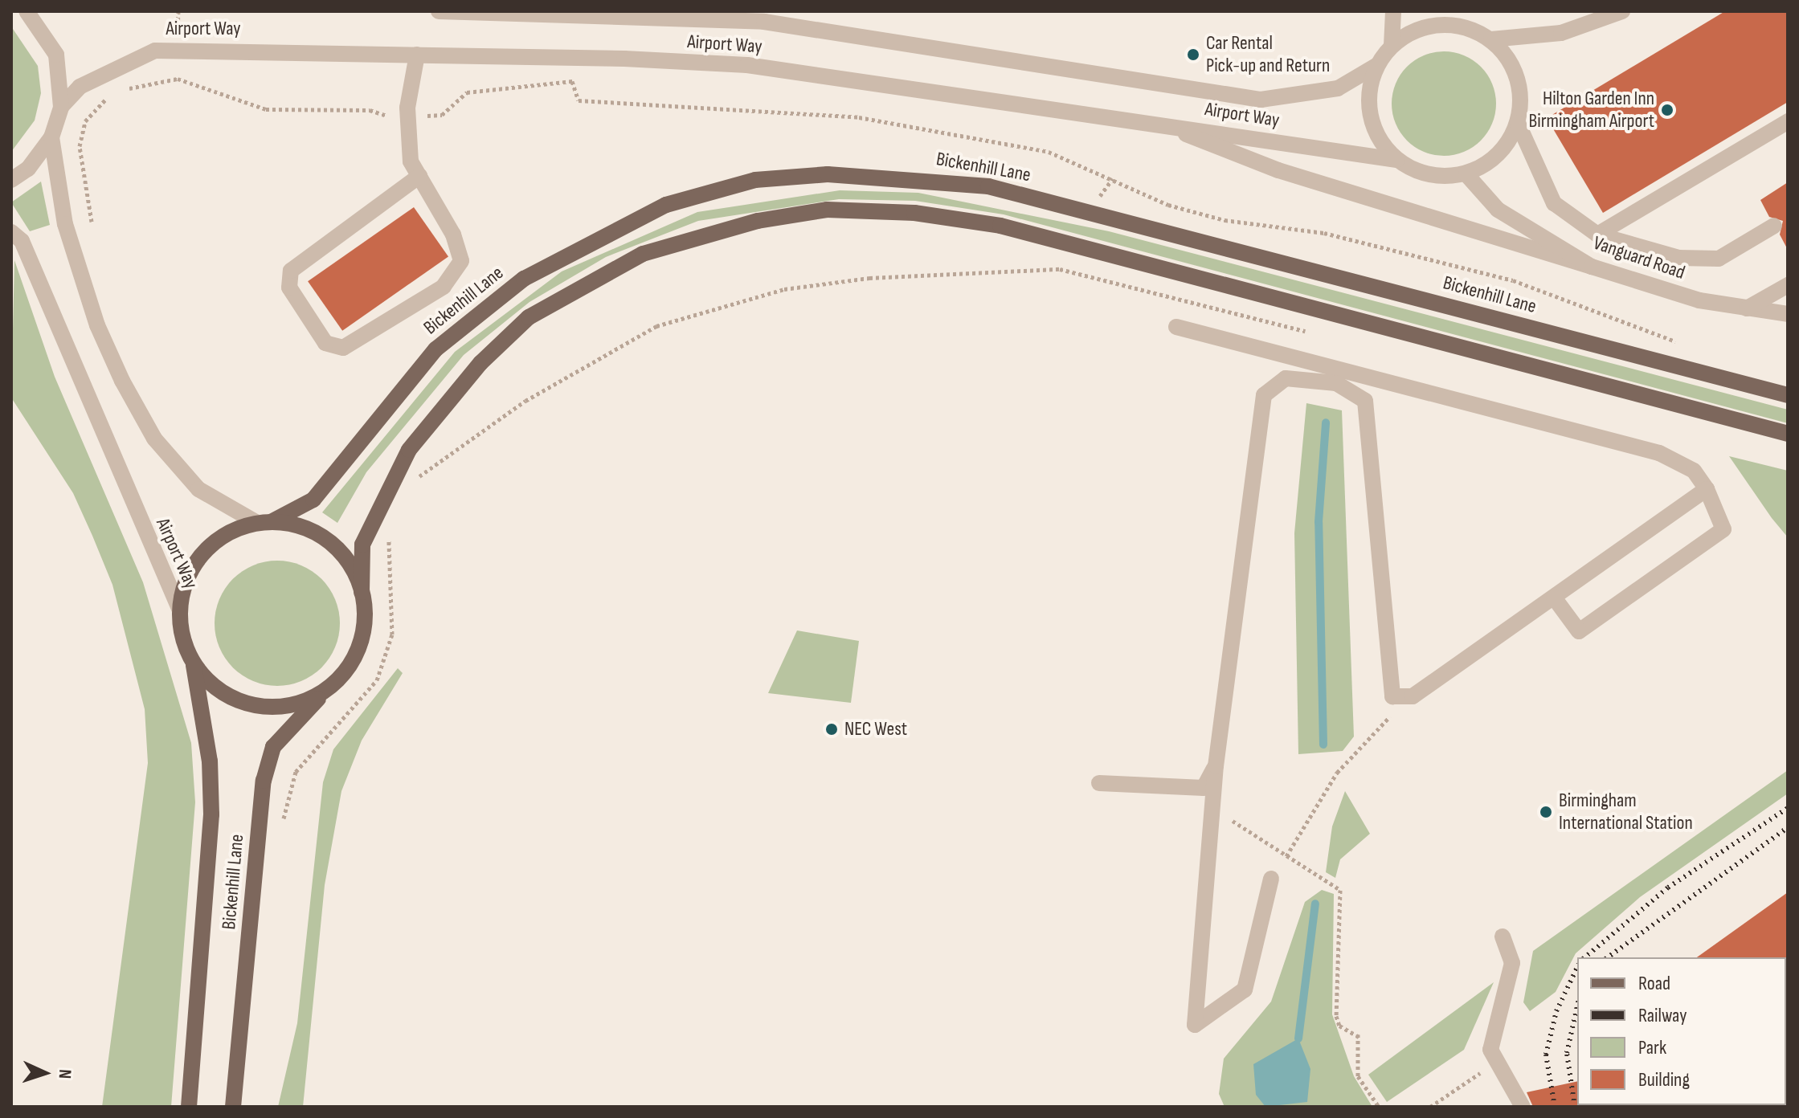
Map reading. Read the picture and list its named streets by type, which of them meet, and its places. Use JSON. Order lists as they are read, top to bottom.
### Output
{
  "streets": {
    "main road": ["Bickenhill Lane"],
    "street": ["Airport Way", "Vanguard Road"]
  },
  "crossings": [
    ["Airport Way", "Bickenhill Lane"],
    ["Airport Way", "Vanguard Road"]
  ],
  "places": [
    "Car Rental Pick-up and Return",
    "Hilton Garden Inn Birmingham Airport",
    "NEC West",
    "Birmingham International Station"
  ],
  "legend": [
    "Road",
    "Railway",
    "Park",
    "Building"
  ],
  "north": "right"
}
